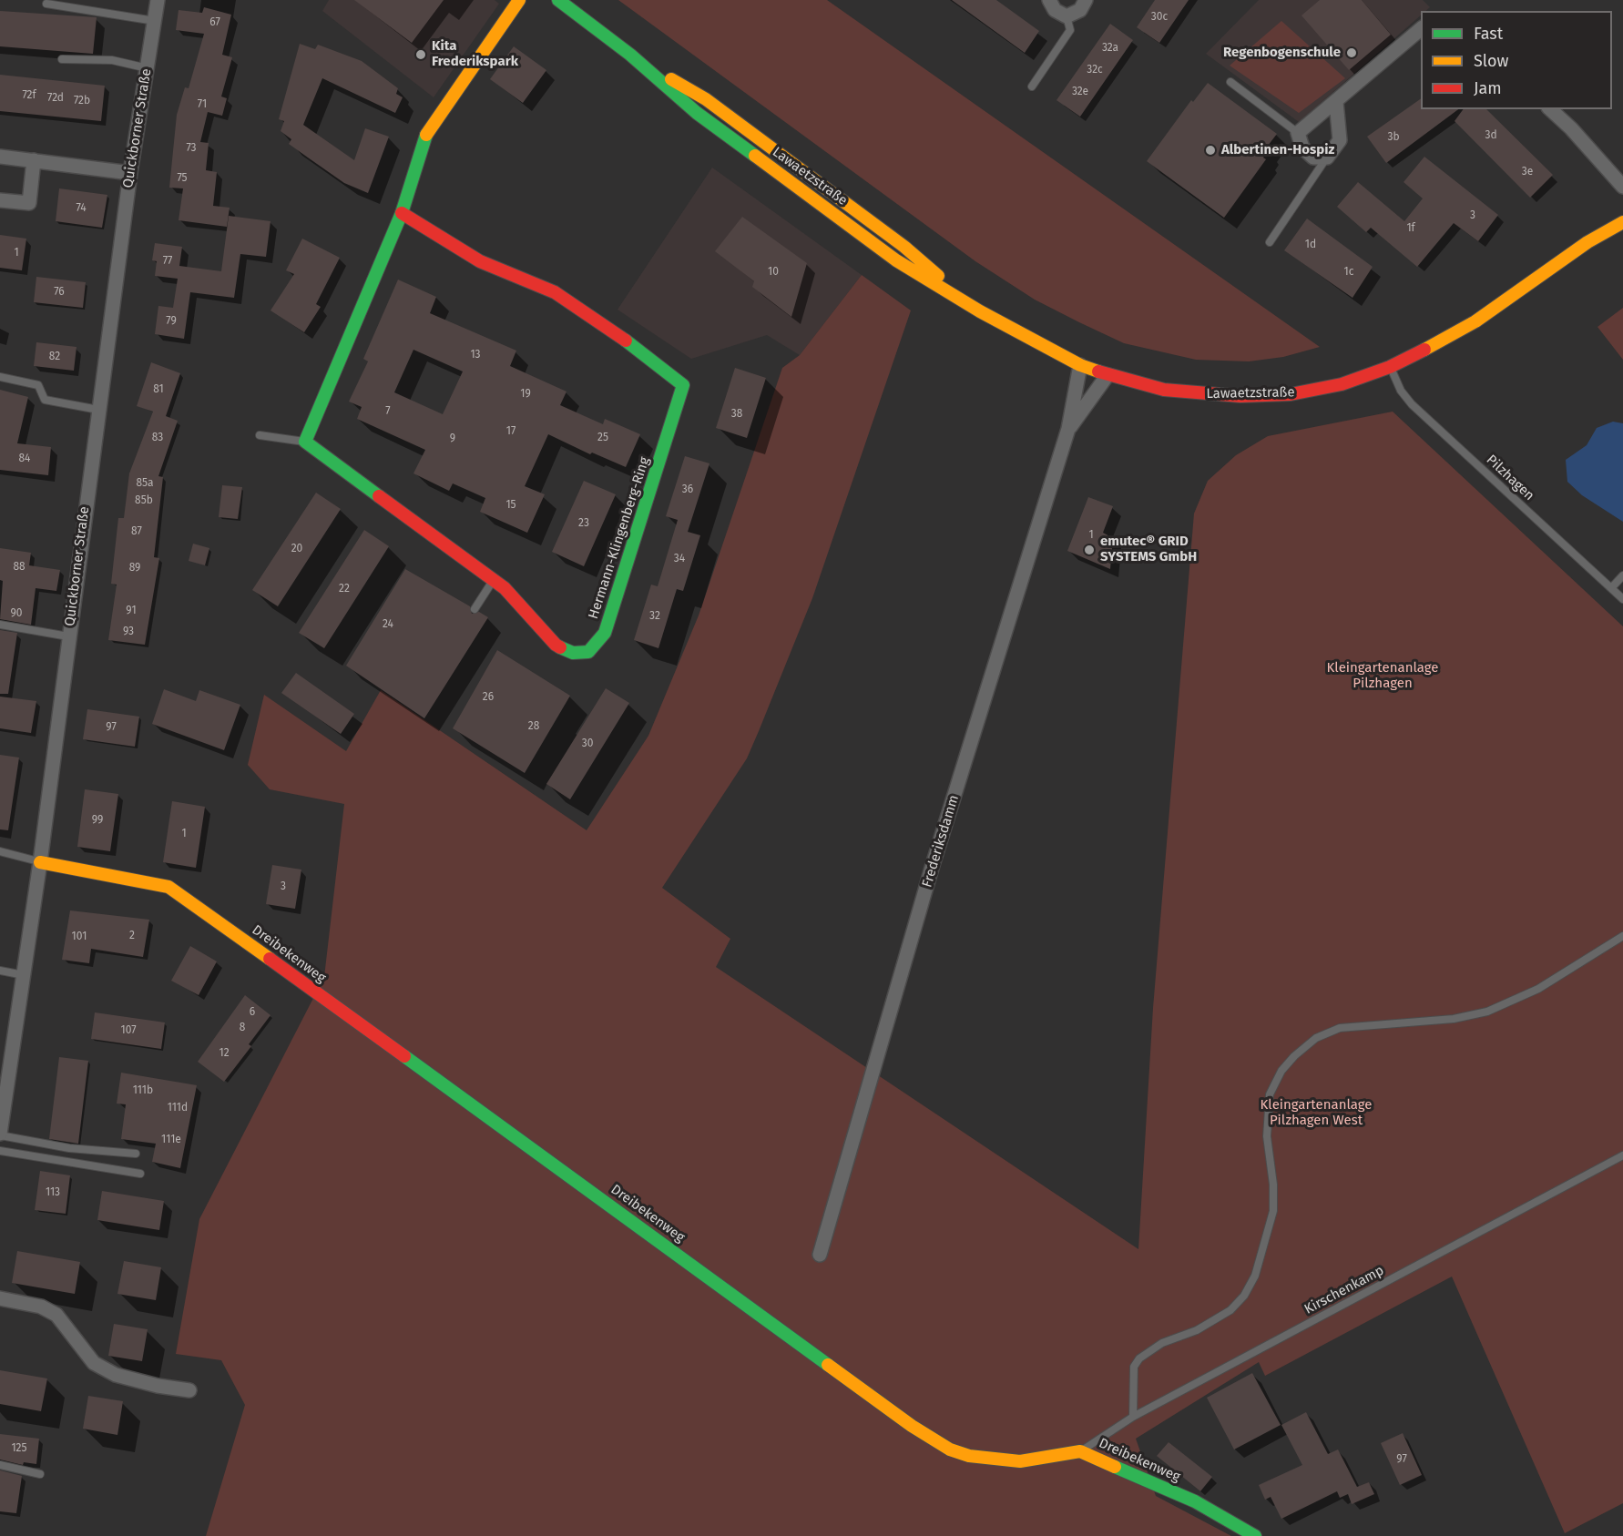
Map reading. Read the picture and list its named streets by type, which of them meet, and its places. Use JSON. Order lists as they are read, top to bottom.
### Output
{
  "streets": {
    "street": [
      "Quickborner Straße",
      "Lawaetzstraße",
      "Hermann-Klingenberg-Ring",
      "Frederiksdamm",
      "Dreibekenweg"
    ],
    "lane": ["Pilzhagen", "Kirschenkamp"]
  },
  "crossings": [
    ["Quickborner Straße", "Dreibekenweg"],
    ["Lawaetzstraße", "Pilzhagen"],
    ["Lawaetzstraße", "Frederiksdamm"],
    ["Dreibekenweg", "Kirschenkamp"]
  ],
  "parks": ["Kleingartenanlage Pilzhagen", "Kleingartenanlage Pilzhagen West"],
  "places": [
    "Regenbogenschule",
    "Kita Frederikspark",
    "Albertinen-Hospiz",
    "emutec® GRID SYSTEMS GmbH"
  ],
  "house_numbers": [
    "30c",
    "67",
    "32a",
    "32c",
    "32e",
    "72f",
    "72d",
    "72b",
    "71",
    "3d",
    "3b",
    "73",
    "3e",
    "75",
    "74",
    "3",
    "1f",
    "1d",
    "1",
    "77",
    "10",
    "1c",
    "76",
    "79",
    "13",
    "82",
    "81",
    "19",
    "7",
    "38",
    "17",
    "83",
    "25",
    "9",
    "84",
    "85a",
    "36",
    "85b",
    "15",
    "23",
    "87",
    "1",
    "20",
    "34",
    "88",
    "89",
    "22",
    "91",
    "90",
    "32",
    "24",
    "93",
    "26",
    "28",
    "97",
    "30",
    "99",
    "1",
    "3",
    "2",
    "101",
    "6",
    "8",
    "107",
    "12",
    "111b",
    "111d",
    "111e",
    "113",
    "125",
    "97"
  ],
  "legend": ["Fast", "Slow", "Jam"]
}
